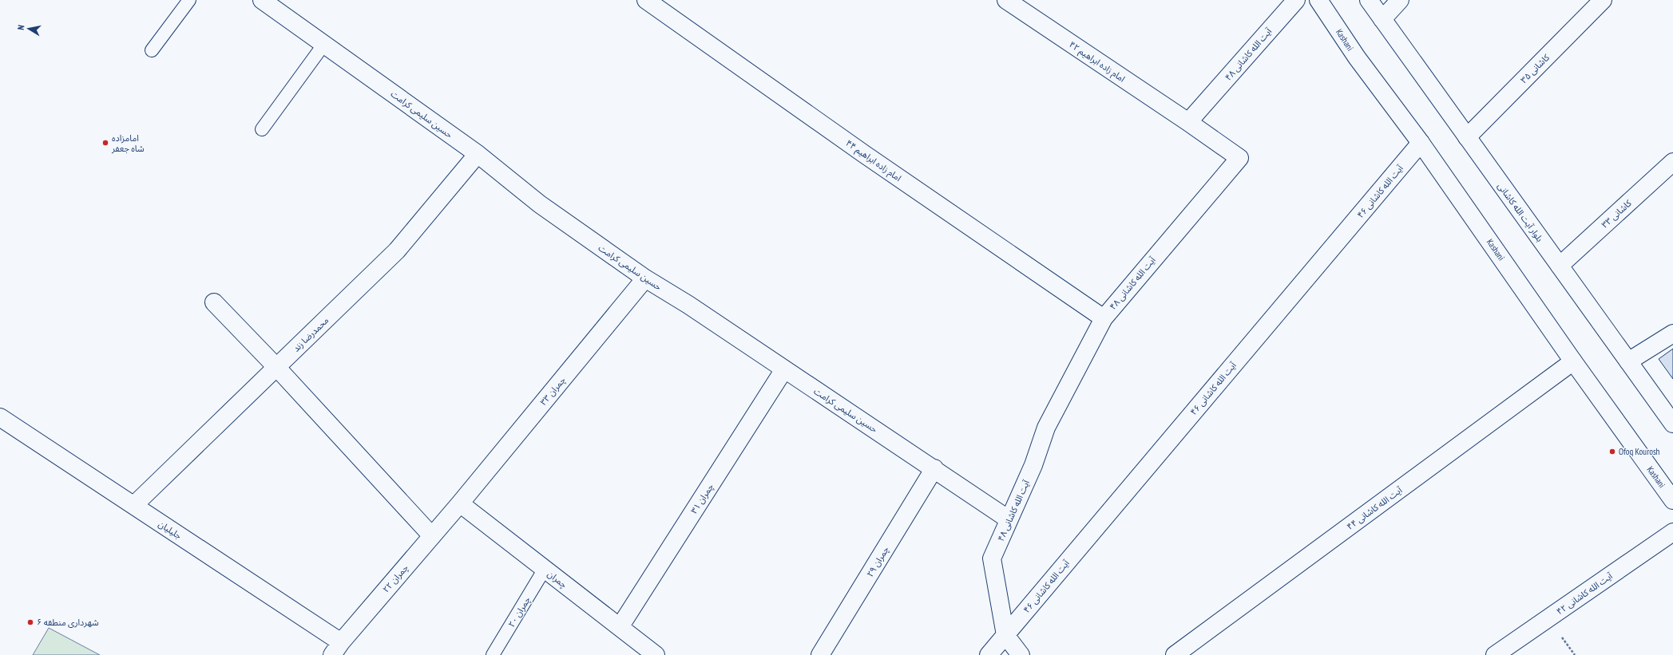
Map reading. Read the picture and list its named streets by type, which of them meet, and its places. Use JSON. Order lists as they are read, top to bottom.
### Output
{
  "streets": {
    "street": [
      "Kashani",
      "آیت الله کاشانی ۴۸",
      "امام زاده ابراهیم ۴۲",
      "کاشانی ۳۵",
      "حسین سلیمی کرامت",
      "امام زاده ابراهیم ۴۴",
      "آیت الله کاشانی ۴۶",
      "بلوار آیت الله کاشانی",
      "کاشانی ۳۳",
      "محمدرضا زند",
      "چمران ۳۳",
      "چمران ۳۱",
      "آیت الله کاشانی ۴۴",
      "جلیلیان",
      "چمران ۲۹",
      "چمران ۲۲",
      "چمران",
      "آیت الله کاشانی ۴۲"
    ],
    "lane": ["چمران ۲۰"]
  },
  "crossings": [
    ["Kashani", "آیت الله کاشانی ۴۶"],
    ["Kashani", "آیت الله کاشانی ۴۴"],
    ["آیت الله کاشانی ۴۸", "امام زاده ابراهیم ۴۲"],
    ["آیت الله کاشانی ۴۸", "حسین سلیمی کرامت"],
    ["آیت الله کاشانی ۴۸", "امام زاده ابراهیم ۴۴"],
    ["آیت الله کاشانی ۴۸", "آیت الله کاشانی ۴۶"],
    ["کاشانی ۳۵", "بلوار آیت الله کاشانی"],
    ["حسین سلیمی کرامت", "محمدرضا زند"],
    ["حسین سلیمی کرامت", "چمران ۳۳"],
    ["حسین سلیمی کرامت", "چمران ۳۱"],
    ["حسین سلیمی کرامت", "چمران ۲۹"],
    ["بلوار آیت الله کاشانی", "کاشانی ۳۳"],
    ["محمدرضا زند", "جلیلیان"],
    ["چمران ۳۳", "چمران ۲۲"],
    ["چمران ۳۳", "چمران"],
    ["چمران ۳۱", "چمران"],
    ["جلیلیان", "چمران ۲۲"],
    ["چمران ۲۲", "چمران"],
    ["چمران", "چمران ۲۰"]
  ],
  "places": ["امامزاده شاه جعفر", "Ofoq Kourosh", "شهرداری منطقه ۶"],
  "north": "left"
}
